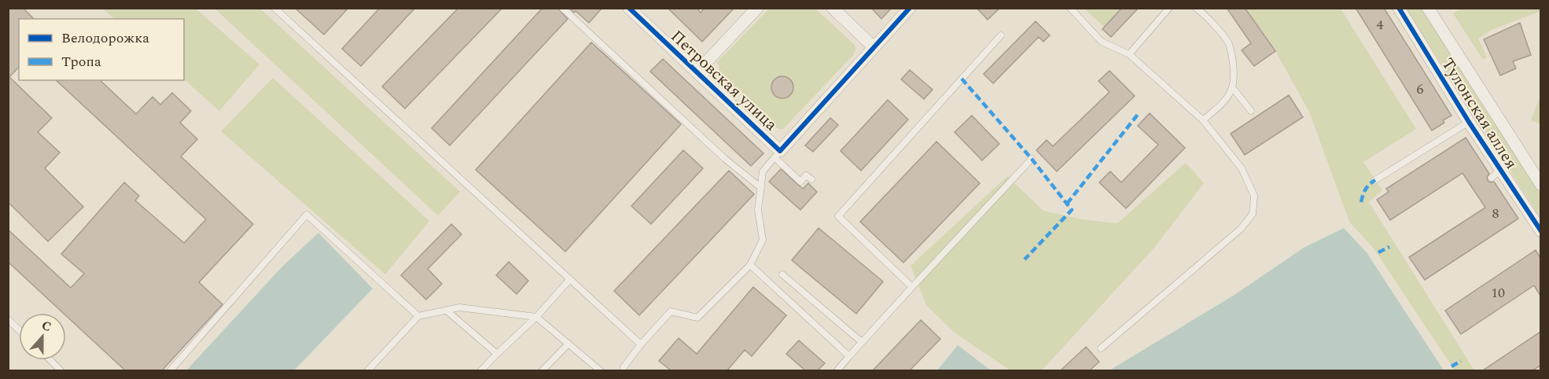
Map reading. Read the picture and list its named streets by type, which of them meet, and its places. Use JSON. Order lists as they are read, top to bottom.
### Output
{
  "streets": {
    "street": ["Петровская улица", "Тулонская аллея"]
  },
  "house_numbers": [
    "4",
    "6",
    "8",
    "10"
  ],
  "legend": ["Велодорожка", "Тропа"],
  "north": "top"
}
